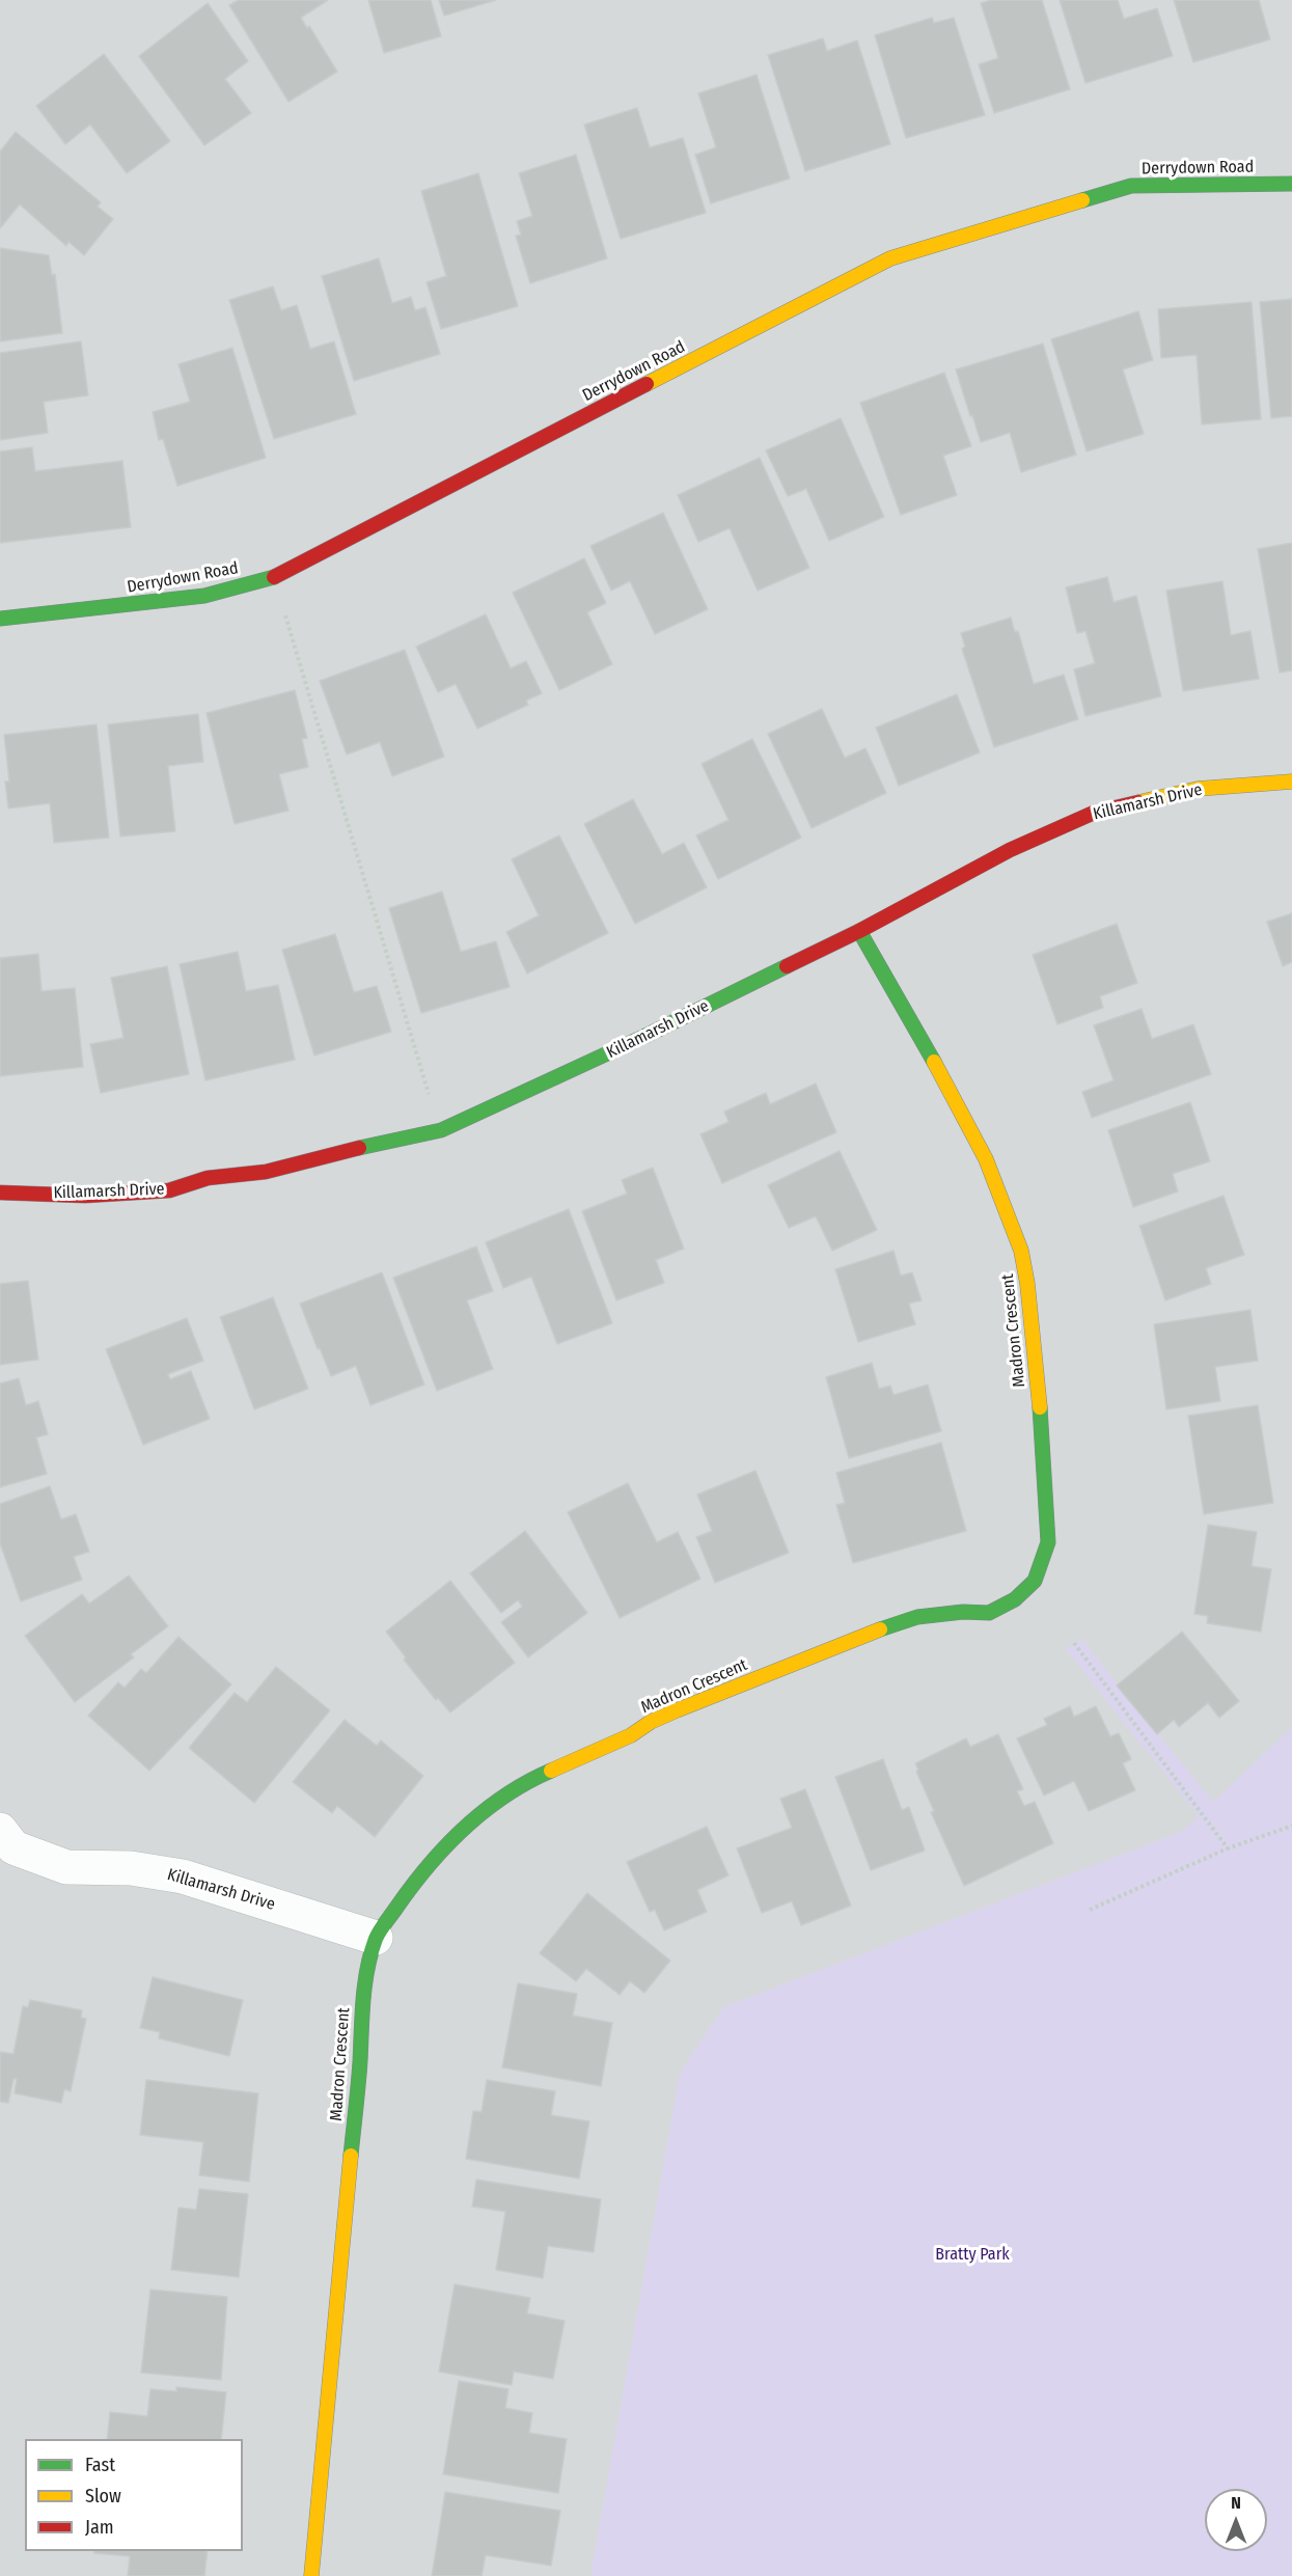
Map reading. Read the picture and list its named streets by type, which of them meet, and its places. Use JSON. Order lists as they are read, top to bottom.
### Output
{
  "streets": {
    "street": ["Derrydown Road", "Killamarsh Drive", "Madron Crescent"]
  },
  "crossings": [
    ["Killamarsh Drive", "Madron Crescent"]
  ],
  "parks": ["Bratty Park"],
  "legend": ["Fast", "Slow", "Jam"],
  "north": "top"
}
